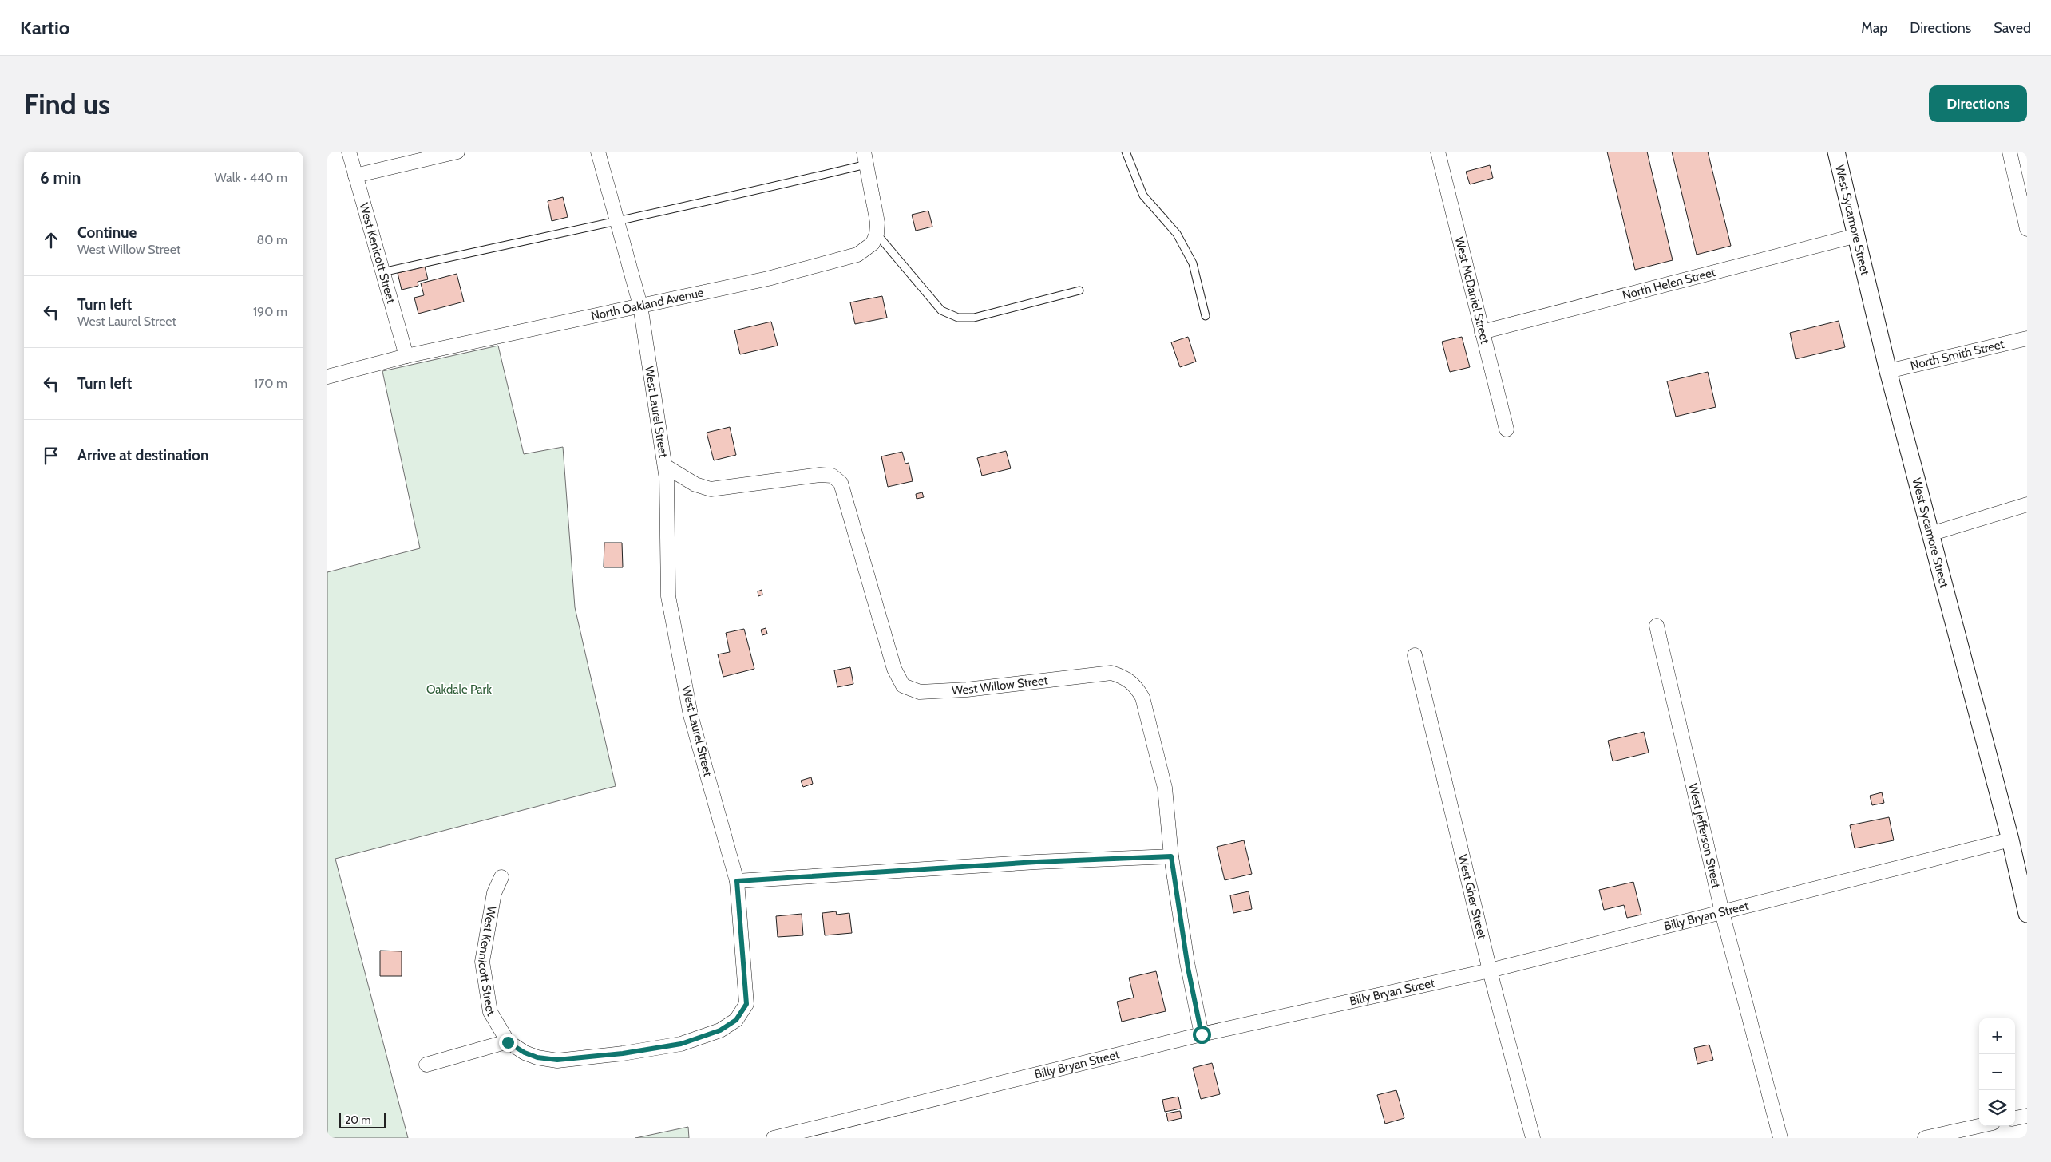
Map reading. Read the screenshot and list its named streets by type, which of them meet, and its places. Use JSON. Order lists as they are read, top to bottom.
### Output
{
  "streets": {
    "street": [
      "West Sycamore Street",
      "West Kenicott Street",
      "North Helen Street",
      "West McDaniel Street",
      "North Oakland Avenue",
      "North Smith Street",
      "West Laurel Street",
      "West Willow Street",
      "West Jefferson Street",
      "West Gher Street",
      "Billy Bryan Street",
      "West Kennicott Street"
    ]
  },
  "crossings": [
    ["West Sycamore Street", "North Helen Street"],
    ["West Sycamore Street", "North Smith Street"],
    ["West Sycamore Street", "Billy Bryan Street"],
    ["West Kenicott Street", "North Oakland Avenue"],
    ["North Helen Street", "West McDaniel Street"],
    ["North Oakland Avenue", "West Laurel Street"],
    ["West Laurel Street", "West Willow Street"],
    ["West Laurel Street", "West Kennicott Street"],
    ["West Willow Street", "Billy Bryan Street"],
    ["West Jefferson Street", "Billy Bryan Street"],
    ["West Gher Street", "Billy Bryan Street"]
  ],
  "parks": ["Oakdale Park"],
  "scale_bar": "20 m",
  "page": {
    "header": "Kartio",
    "nav": ["Map", "Directions", "Saved"],
    "buttons": "Directions",
    "title": "Find us",
    "heading": ["6 min", "Walk · 440 m"],
    "list": [
      ["Continue", "West Willow Street", "80 m"],
      ["Turn left", "West Laurel Street", "190 m"],
      ["Turn left", "170 m"],
      "Arrive at destination"
    ],
    "map_buttons": ["+", "−"],
    "scale": "20 m"
  }
}
